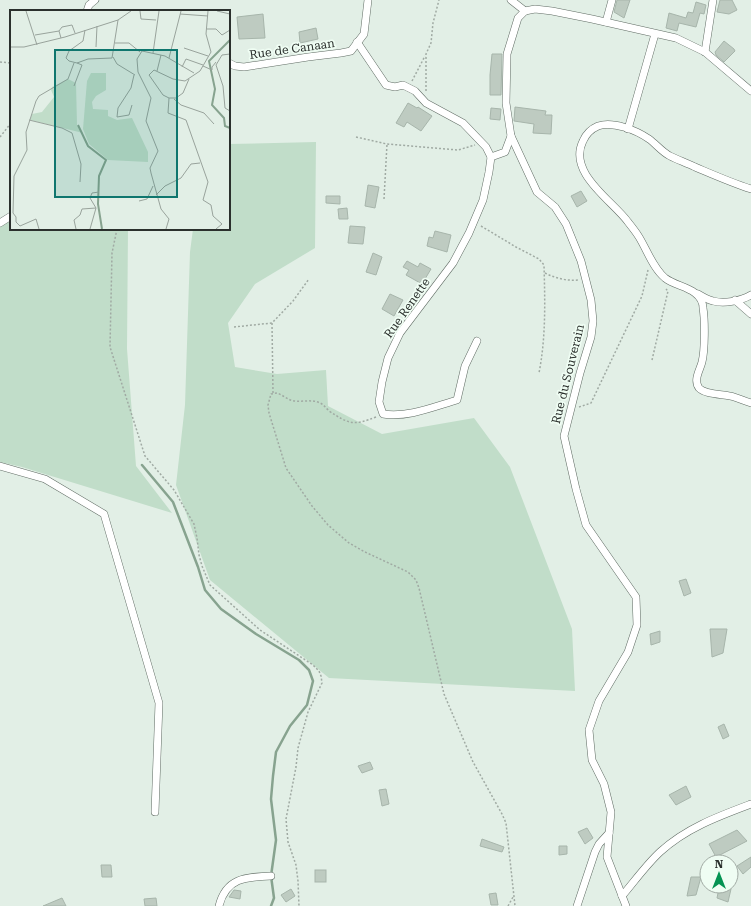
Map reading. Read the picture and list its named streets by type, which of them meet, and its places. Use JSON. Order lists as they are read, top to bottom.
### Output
{
  "streets": {
    "street": ["Rue de Canaan", "Rue Renette", "Rue du Souverain"]
  },
  "north": "top"
}
